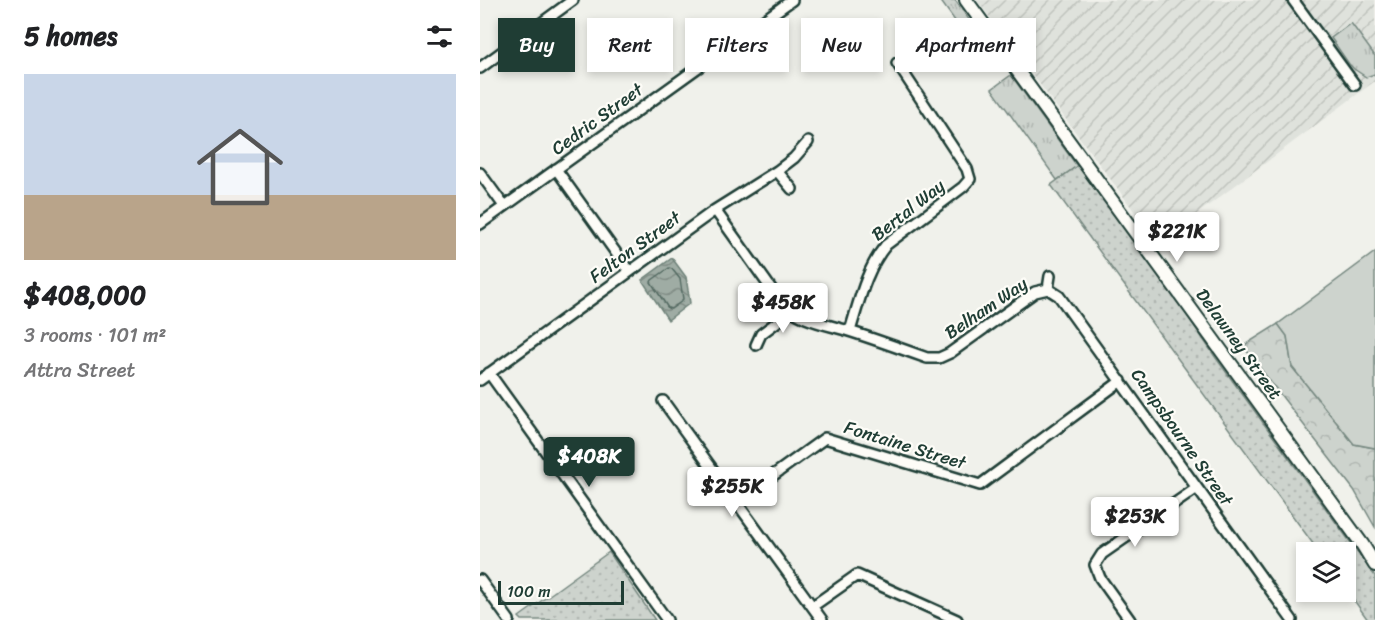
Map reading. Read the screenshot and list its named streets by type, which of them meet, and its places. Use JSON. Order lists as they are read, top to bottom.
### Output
{
  "streets": {
    "street": [
      "Cedric Street",
      "Bertal Way",
      "Felton Street",
      "Belham Way",
      "Delawney Street",
      "Campsbourne Street",
      "Fontaine Street"
    ]
  },
  "crossings": [
    ["Bertal Way", "Belham Way"],
    ["Felton Street", "Belham Way"],
    ["Belham Way", "Campsbourne Street"],
    ["Campsbourne Street", "Fontaine Street"]
  ],
  "scale_bar": "100 m",
  "page": {
    "heading": "5 homes",
    "chip": [
      "Buy",
      "Rent",
      "Filters",
      "New",
      "Apartment"
    ],
    "list": [
      {
        "name": "$408,000",
        "note": "3 rooms · 101 m² · Attra Street"
      }
    ],
    "price": [
      "$221K",
      "$458K",
      "$408K",
      "$255K",
      "$253K"
    ],
    "scale": "100 m"
  }
}
